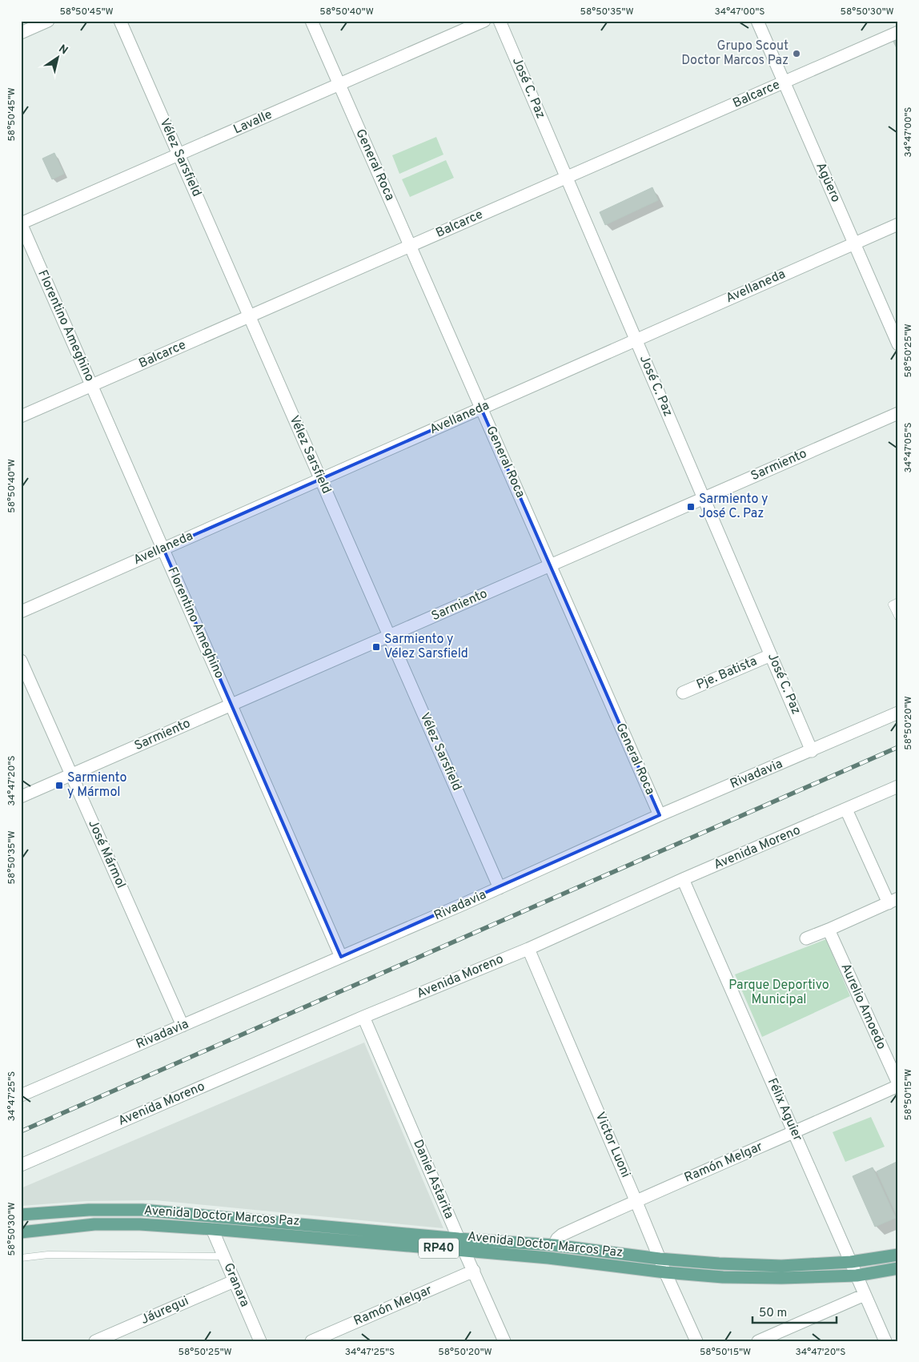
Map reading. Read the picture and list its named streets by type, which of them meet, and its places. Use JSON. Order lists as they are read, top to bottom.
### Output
{
  "streets": {
    "main road": ["Avenida Doctor Marcos Paz", "RP40"],
    "street": [
      "José C. Paz",
      "Balcarce",
      "Lavalle",
      "Vélez Sarsfield",
      "General Roca",
      "Agüero",
      "Avellaneda",
      "Florentino Ameghino",
      "Sarmiento",
      "Pje. Batista",
      "Rivadavia",
      "Avenida Moreno",
      "José Mármol",
      "Aurelio Amoedo",
      "Félix Aguier",
      "Victor Luoni",
      "Ramón Melgar",
      "Daniel Astarita",
      "Granara",
      "Jáuregui"
    ]
  },
  "crossings": [
    ["José C. Paz", "Balcarce"],
    ["José C. Paz", "Avellaneda"],
    ["José C. Paz", "Sarmiento"],
    ["José C. Paz", "Pje. Batista"],
    ["José C. Paz", "Rivadavia"],
    ["Balcarce", "Vélez Sarsfield"],
    ["Balcarce", "General Roca"],
    ["Balcarce", "Agüero"],
    ["Balcarce", "Florentino Ameghino"],
    ["Lavalle", "Vélez Sarsfield"],
    ["Lavalle", "General Roca"],
    ["Lavalle", "Florentino Ameghino"],
    ["Vélez Sarsfield", "Avellaneda"],
    ["Vélez Sarsfield", "Sarmiento"],
    ["Vélez Sarsfield", "Rivadavia"],
    ["General Roca", "Avellaneda"],
    ["General Roca", "Sarmiento"],
    ["General Roca", "Rivadavia"],
    ["Agüero", "Avellaneda"],
    ["Avellaneda", "Florentino Ameghino"],
    ["Florentino Ameghino", "Sarmiento"],
    ["Florentino Ameghino", "Rivadavia"],
    ["Sarmiento", "José Mármol"],
    ["Rivadavia", "José Mármol"],
    ["Avenida Moreno", "Félix Aguier"],
    ["Avenida Moreno", "Victor Luoni"],
    ["Avenida Moreno", "Daniel Astarita"],
    ["Aurelio Amoedo", "Ramón Melgar"],
    ["Félix Aguier", "Ramón Melgar"],
    ["Félix Aguier", "Avenida Doctor Marcos Paz"],
    ["Victor Luoni", "Ramón Melgar"],
    ["Victor Luoni", "Avenida Doctor Marcos Paz"],
    ["Ramón Melgar", "Daniel Astarita"],
    ["Ramón Melgar", "Avenida Doctor Marcos Paz"],
    ["Daniel Astarita", "Avenida Doctor Marcos Paz"],
    ["Avenida Doctor Marcos Paz", "Granara"],
    ["Granara", "Jáuregui"]
  ],
  "parks": ["Parque Deportivo Municipal"],
  "places": {
    "other": ["Grupo Scout Doctor Marcos Paz"],
    "transit": ["Sarmiento y José C. Paz", "Sarmiento y Vélez Sarsfield", "Sarmiento y Mármol"]
  },
  "scale_bar": "50 m",
  "north": "top right",
  "coordinates": [
    "58°50'45\"W",
    "58°50'40\"W",
    "58°50'35\"W",
    "34°47'00\"S",
    "58°50'30\"W",
    "58°50'25\"W",
    "34°47'05\"S",
    "58°50'20\"W",
    "34°47'20\"S",
    "58°50'15\"W",
    "34°47'25\"S"
  ]
}
